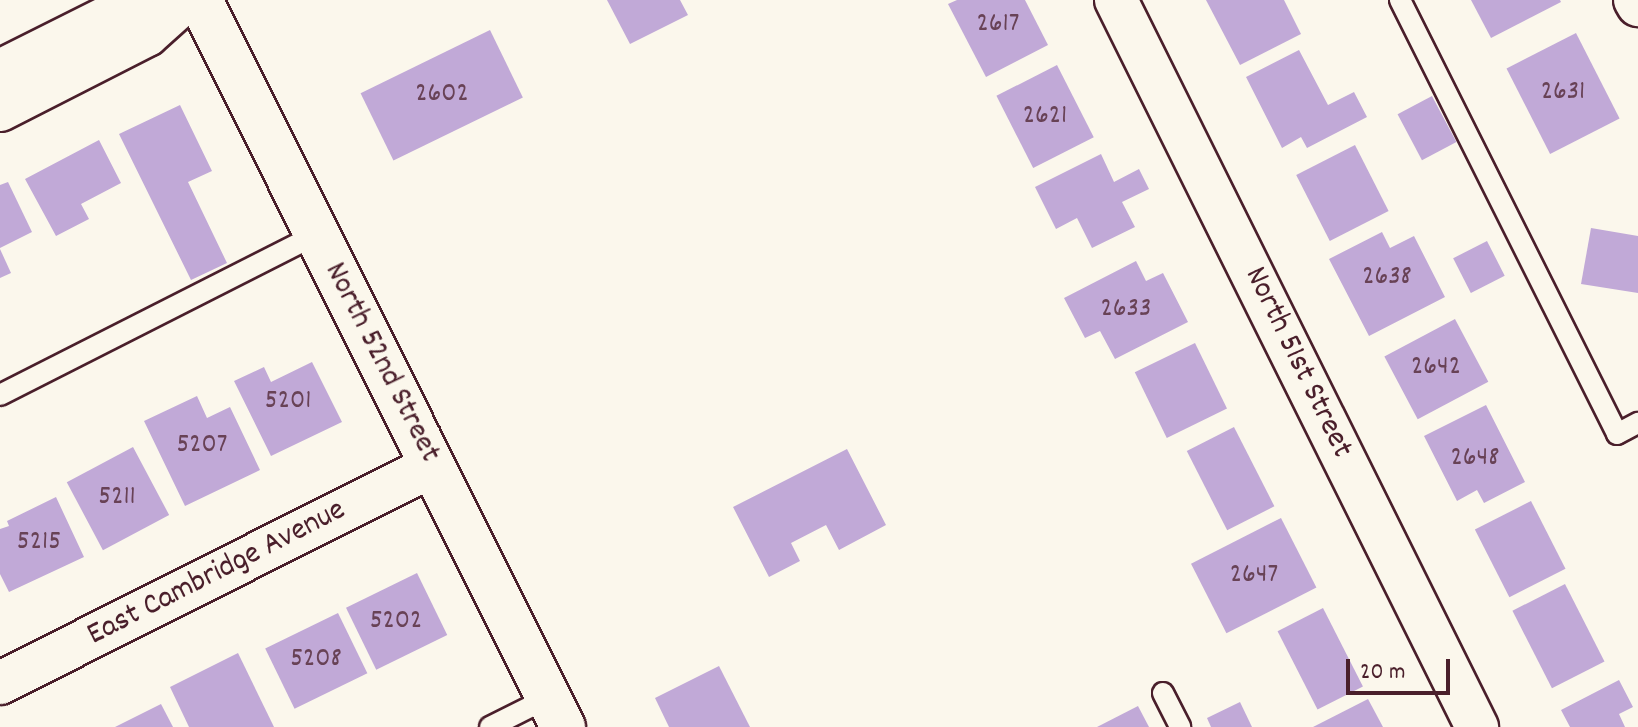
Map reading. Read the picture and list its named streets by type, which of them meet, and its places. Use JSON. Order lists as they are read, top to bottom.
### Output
{
  "streets": {
    "main road": ["North 52nd Street"],
    "street": ["North 51st Street", "East Cambridge Avenue"]
  },
  "crossings": [
    ["North 52nd Street", "East Cambridge Avenue"]
  ],
  "house_numbers": [
    "2617",
    "2631",
    "2602",
    "2621",
    "2638",
    "2633",
    "2642",
    "5201",
    "5207",
    "2648",
    "5211",
    "5215",
    "2647",
    "5202",
    "5208"
  ],
  "scale_bar": "20 m"
}
